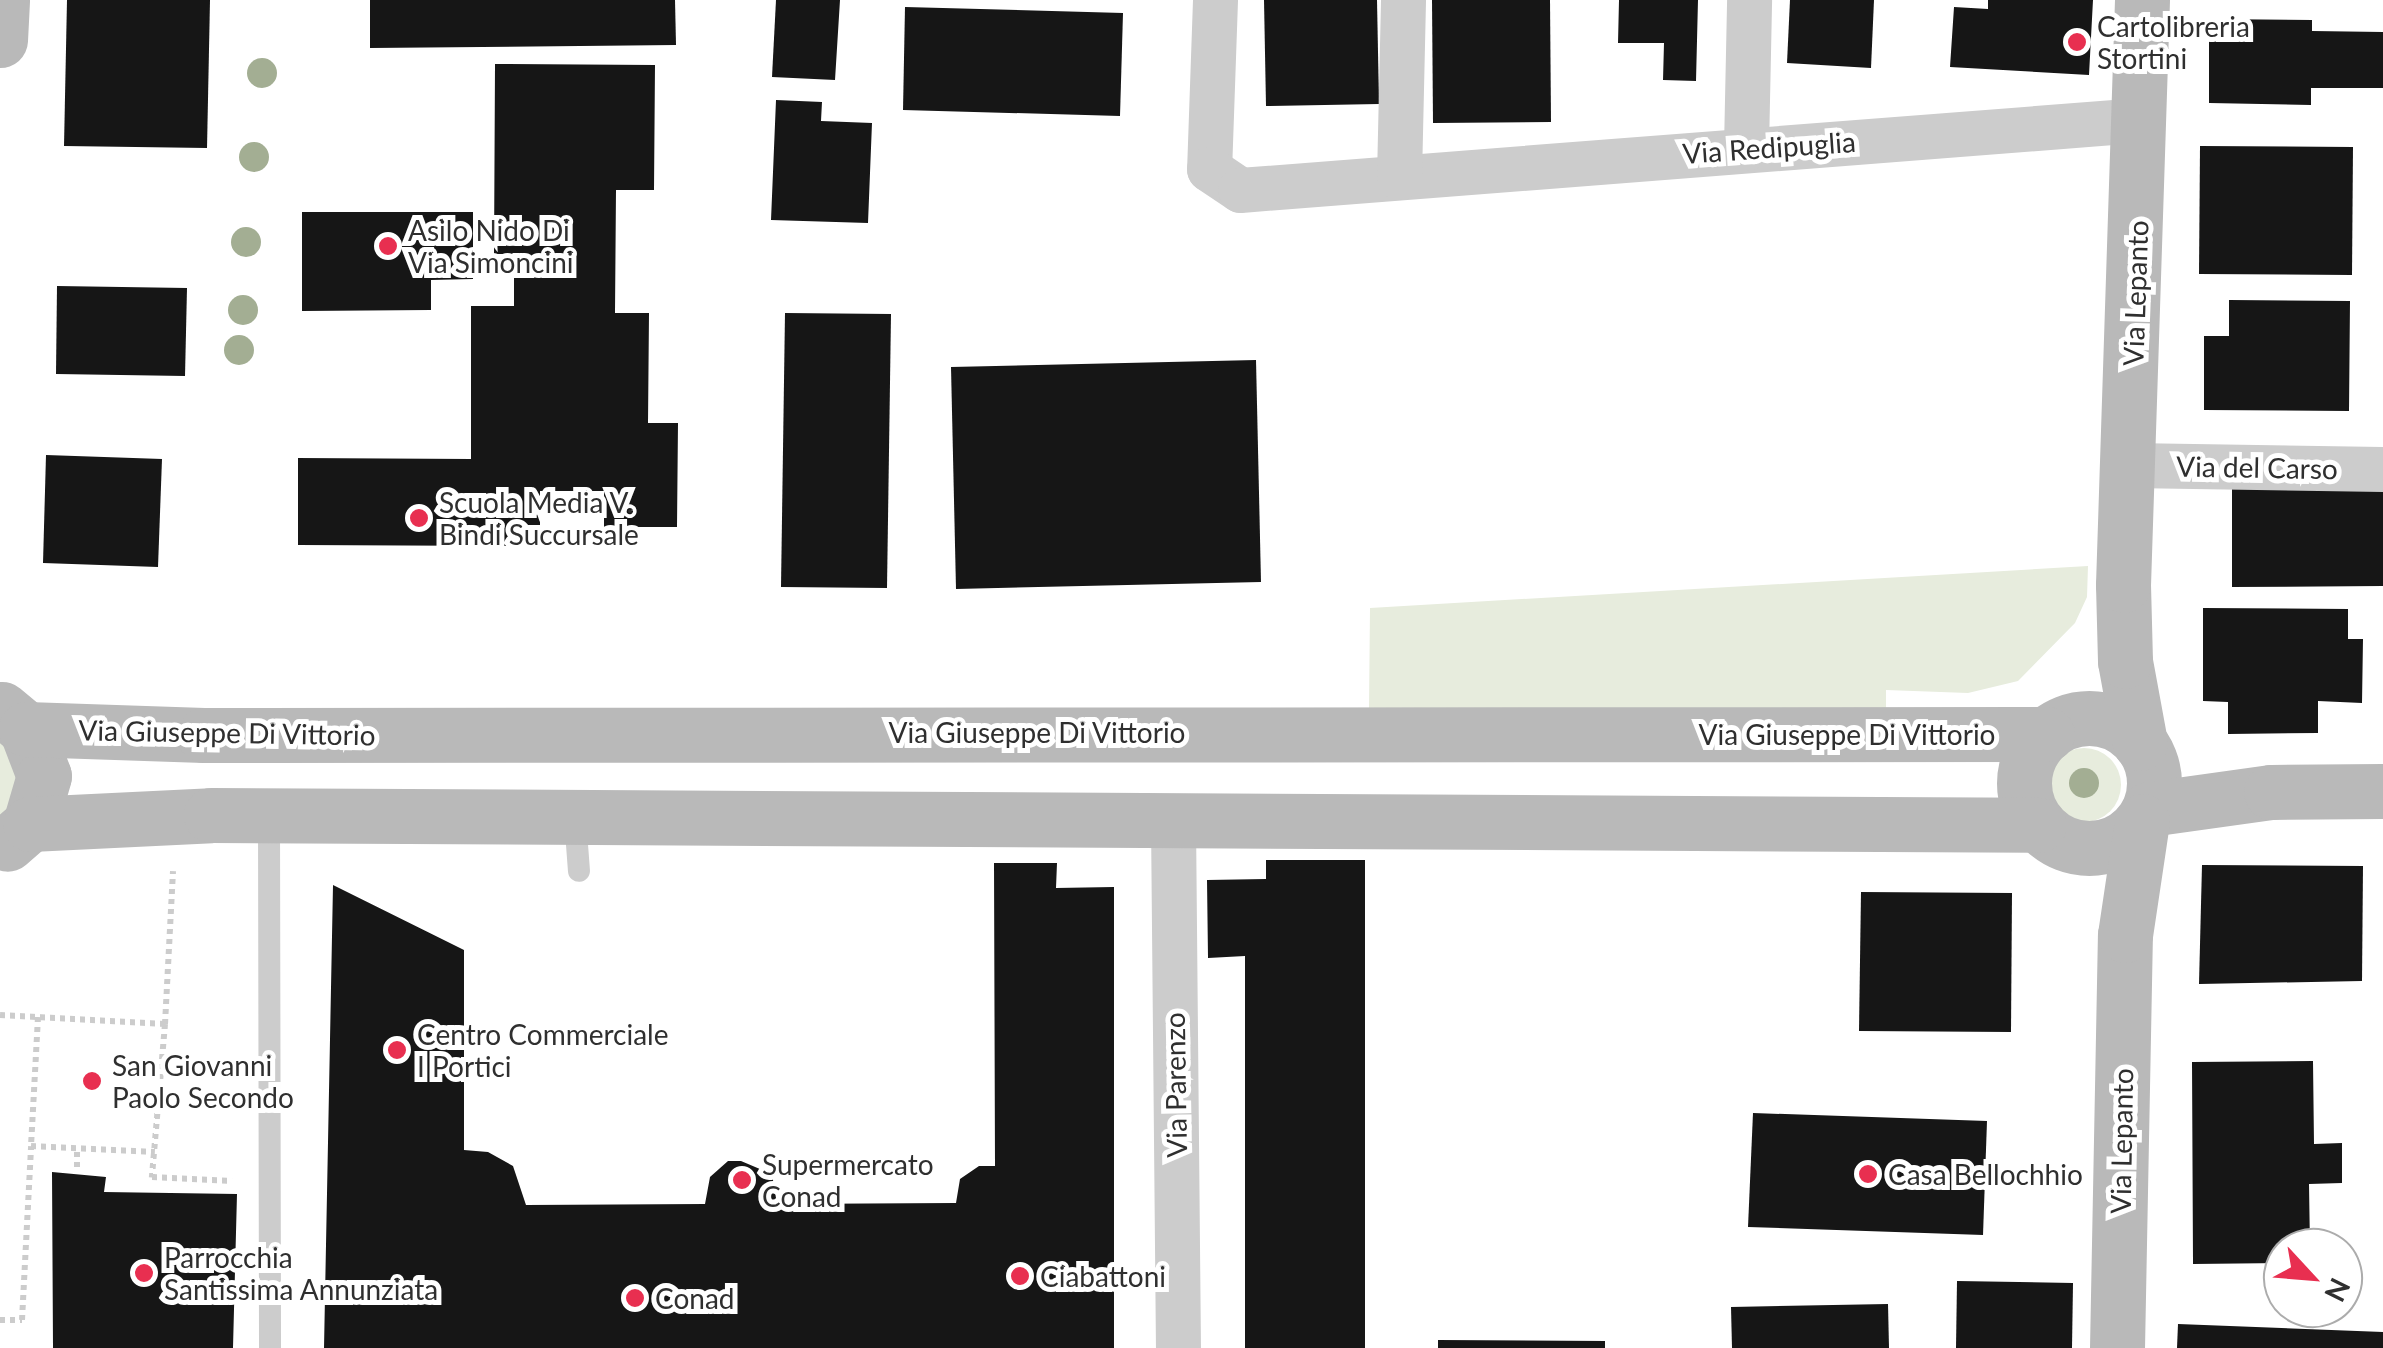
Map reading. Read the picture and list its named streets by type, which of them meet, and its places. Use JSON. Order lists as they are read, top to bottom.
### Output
{
  "streets": {
    "street": [
      "Via Redipuglia",
      "Via Lepanto",
      "Via del Carso",
      "Via Giuseppe Di Vittorio",
      "Via Parenzo"
    ]
  },
  "crossings": [
    ["Via Redipuglia", "Via Lepanto"],
    ["Via Lepanto", "Via del Carso"],
    ["Via Lepanto", "Via Giuseppe Di Vittorio"]
  ],
  "places": [
    "Cartolibreria Stortini",
    "Asilo Nido Di Via Simoncini",
    "Scuola Media V. Bindi Succursale",
    "Centro Commerciale I Portici",
    "San Giovanni Paolo Secondo",
    "Casa Bellochhio",
    "Supermercato Conad",
    "Parrocchia Santissima Annunziata",
    "Ciabattoni",
    "Conad"
  ],
  "north": "bottom right"
}
